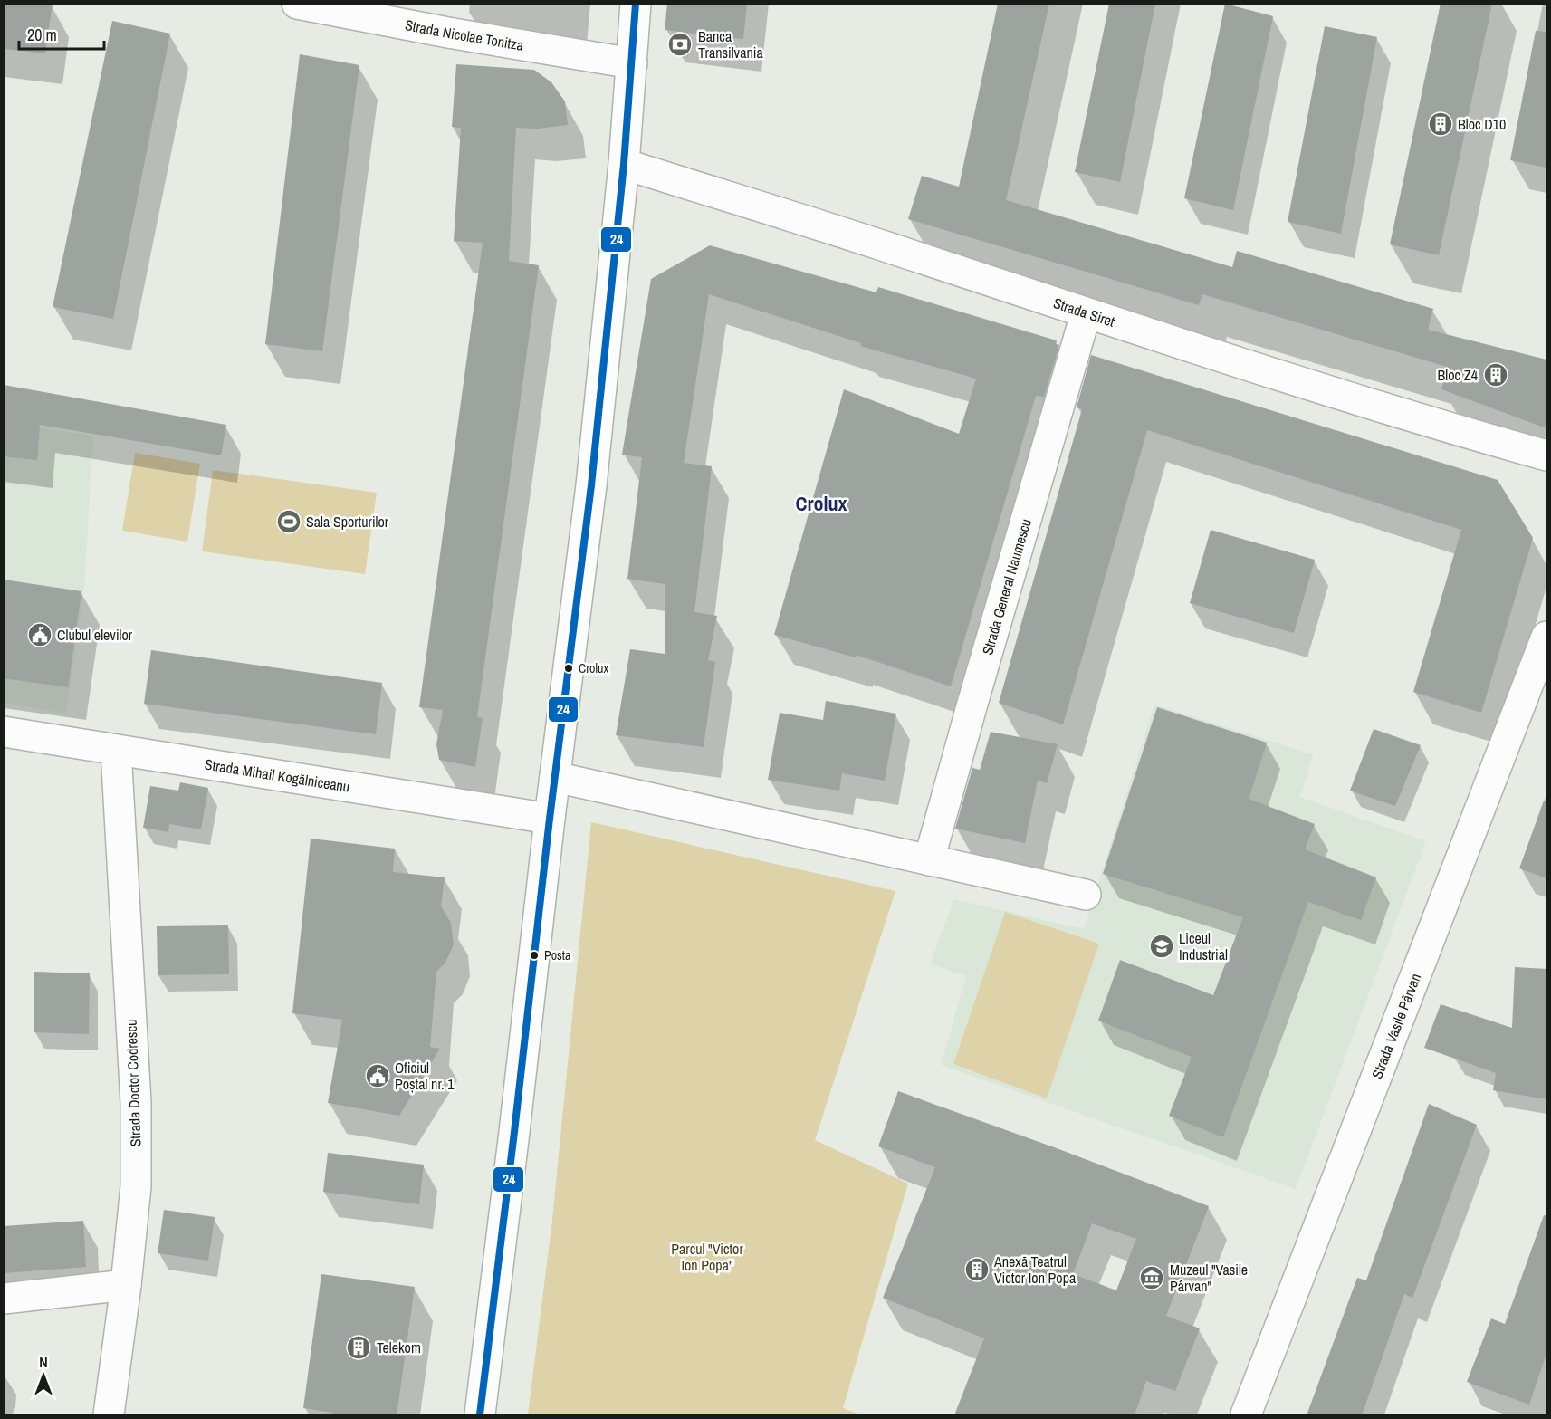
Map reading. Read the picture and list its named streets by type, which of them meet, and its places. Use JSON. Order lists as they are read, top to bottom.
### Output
{
  "streets": {
    "street": [
      "Strada Nicolae Tonitza",
      "Strada Siret",
      "Strada General Naumescu",
      "Strada Mihail Kogălniceanu",
      "Strada Vasile Pârvan",
      "Strada Doctor Codrescu"
    ]
  },
  "crossings": [
    ["Strada Siret", "Strada General Naumescu"],
    ["Strada Mihail Kogălniceanu", "Strada Doctor Codrescu"]
  ],
  "districts": ["Crolux"],
  "parks": ["Parcul \"Victor Ion Popa\""],
  "places": {
    "bank": ["Banca Transilvania"],
    "building": [
      "Bloc D10",
      "Bloc Z4",
      "Anexă Teatrul Victor Ion Popa",
      "Telekom"
    ],
    "sports": ["Sala Sporturilor"],
    "public building": ["Clubul elevilor", "Oficiul Poștal nr. 1"],
    "other": ["Crolux", "Posta"],
    "school or university": ["Liceul Industrial"],
    "museum": ["Muzeul \"Vasile Pârvan\""]
  },
  "lines": ["transit line 24"],
  "scale_bar": "20 m",
  "north": "top"
}
